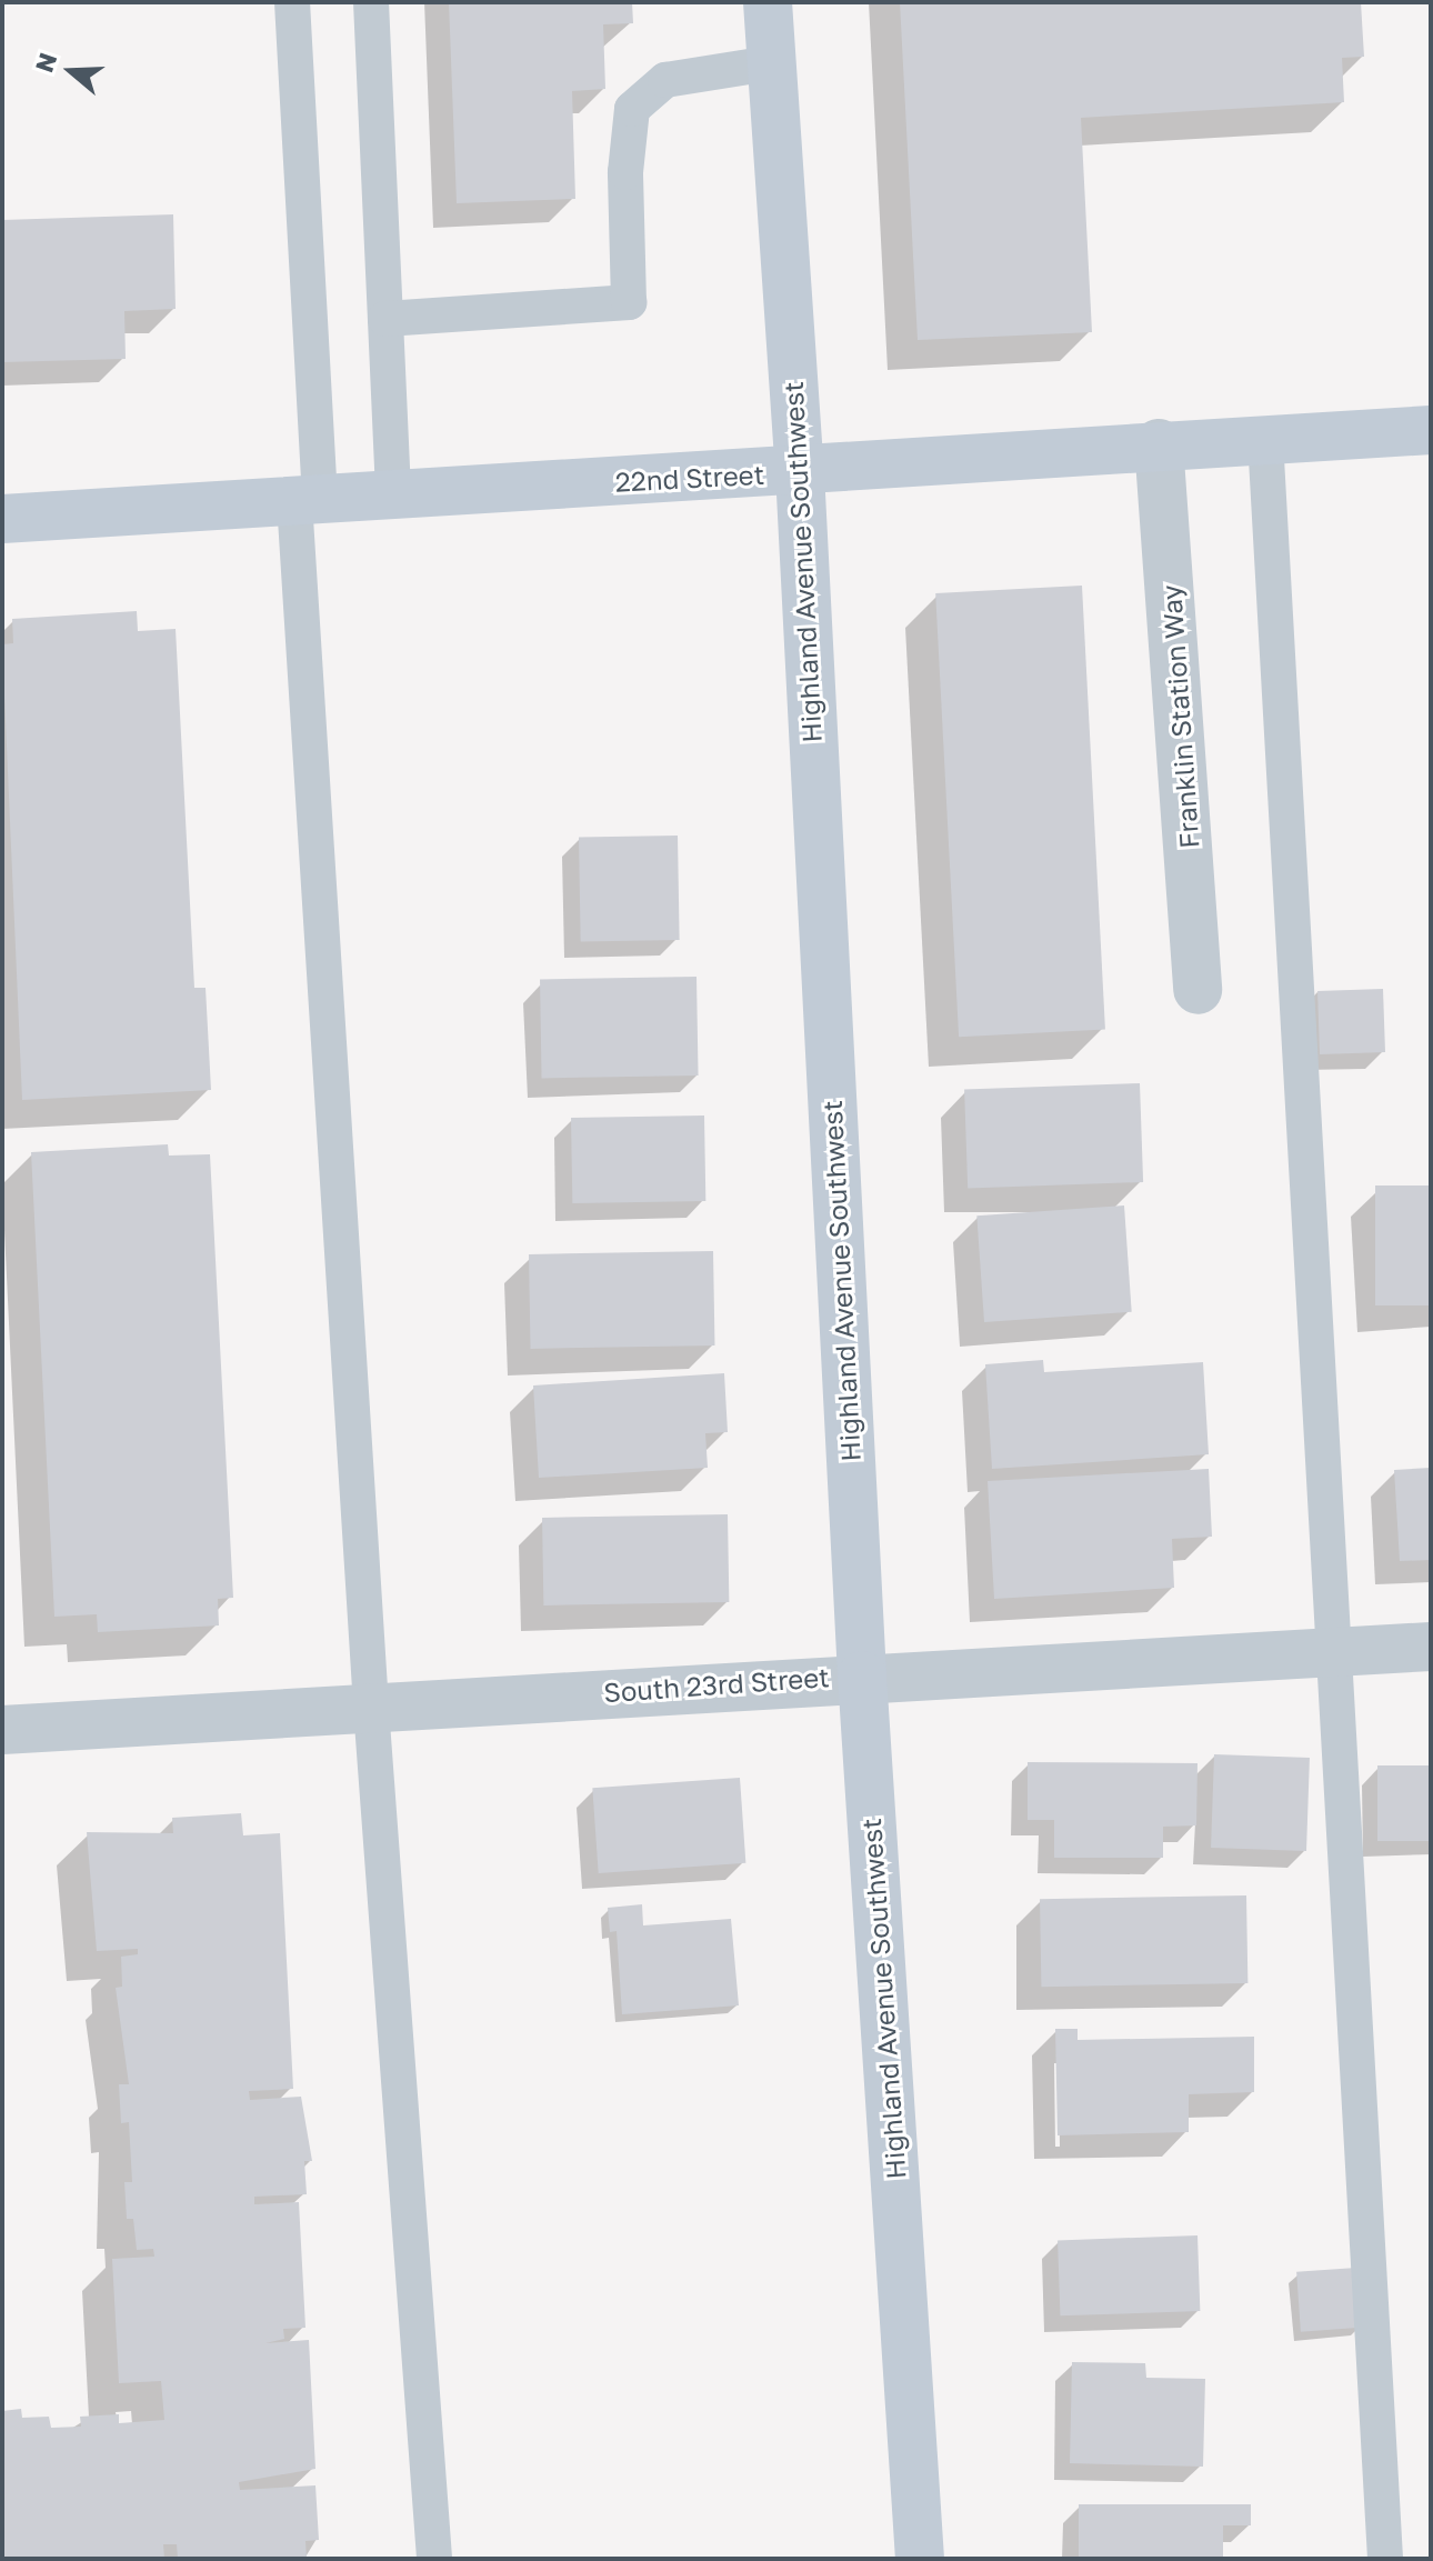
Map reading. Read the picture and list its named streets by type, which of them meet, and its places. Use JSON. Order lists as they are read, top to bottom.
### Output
{
  "streets": {
    "street": [
      "22nd Street",
      "Highland Avenue Southwest",
      "Franklin Station Way",
      "South 23rd Street"
    ]
  },
  "crossings": [
    ["22nd Street", "Highland Avenue Southwest"],
    ["22nd Street", "Franklin Station Way"],
    ["Highland Avenue Southwest", "South 23rd Street"]
  ],
  "north": "left"
}
